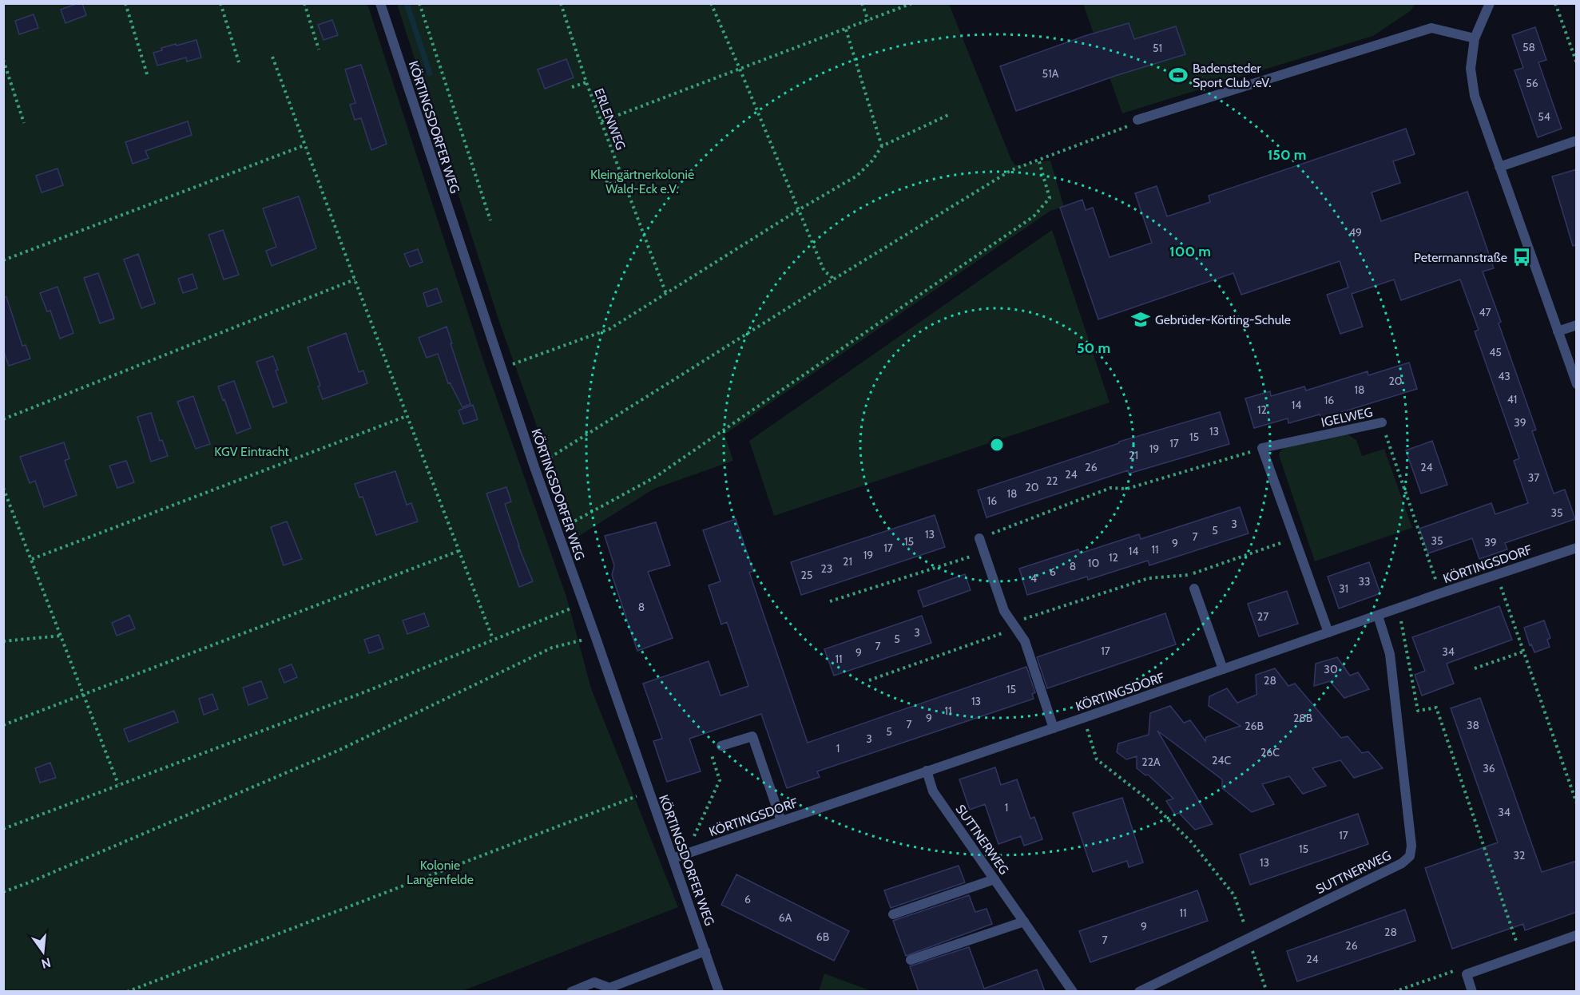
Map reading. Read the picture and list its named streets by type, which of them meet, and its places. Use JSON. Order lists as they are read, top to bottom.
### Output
{
  "streets": {
    "street": [
      "KÖRTINGSDORFER WEG",
      "IGELWEG",
      "KÖRTINGSDORF",
      "SUTTNERWEG"
    ],
    "path": ["ERLENWEG"]
  },
  "crossings": [
    ["KÖRTINGSDORFER WEG", "KÖRTINGSDORF"],
    ["IGELWEG", "KÖRTINGSDORF"],
    ["KÖRTINGSDORF", "SUTTNERWEG"]
  ],
  "parks": ["Kleingärtnerkolonie Wald-Eck e.V.", "KGV Eintracht", "Kolonie Langenfelde"],
  "places": {
    "sports": ["Badensteder Sport Club .eV."],
    "bus stop": ["Petermannstraße"],
    "school or university": ["Gebrüder-Körting-Schule"]
  },
  "house_numbers": [
    "58",
    "51",
    "51A",
    "56",
    "54",
    "49",
    "47",
    "45",
    "43",
    "20",
    "18",
    "41",
    "16",
    "14",
    "12",
    "39",
    "13",
    "15",
    "17",
    "19",
    "21",
    "26",
    "24",
    "24",
    "37",
    "22",
    "20",
    "18",
    "16",
    "35",
    "3",
    "5",
    "13",
    "7",
    "35",
    "15",
    "39",
    "9",
    "17",
    "11",
    "14",
    "19",
    "12",
    "21",
    "10",
    "8",
    "23",
    "6",
    "25",
    "4",
    "33",
    "31",
    "8",
    "27",
    "3",
    "5",
    "7",
    "17",
    "34",
    "9",
    "11",
    "30",
    "28",
    "15",
    "13",
    "11",
    "9",
    "28B",
    "7",
    "38",
    "26B",
    "5",
    "3",
    "1",
    "26C",
    "24C",
    "22A",
    "36",
    "1",
    "34",
    "17",
    "15",
    "32",
    "13",
    "6",
    "11",
    "6A",
    "9",
    "28",
    "6B",
    "7",
    "26",
    "24"
  ],
  "north": "bottom",
  "rings": ["150 m", "100 m", "50 m"]
}
